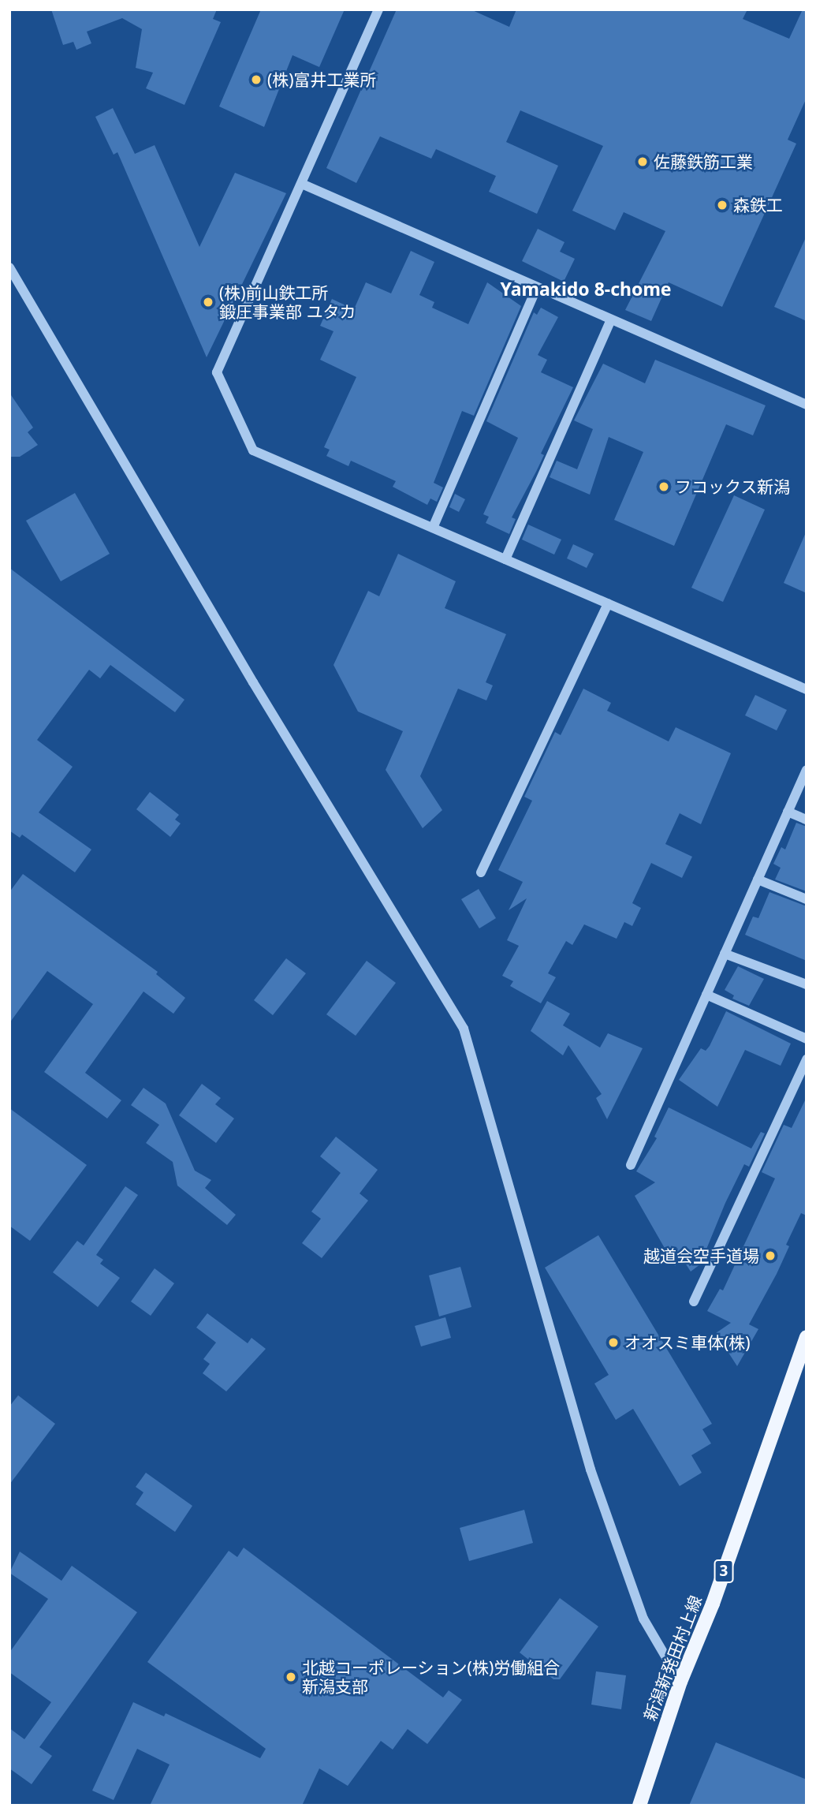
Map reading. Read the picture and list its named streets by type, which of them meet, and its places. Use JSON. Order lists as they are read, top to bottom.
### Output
{
  "streets": {
    "main road": ["3", "新潟新発田村上線"]
  },
  "districts": ["Yamakido 8-chome"],
  "places": [
    "(株)富井工業所",
    "佐藤鉄筋工業",
    "森鉄工",
    "(株)前山鉄工所 鍛圧事業部 ユタカ",
    "フコックス新潟",
    "越道会空手道場",
    "オオスミ車体(株)",
    "北越コーポレーション(株)労働組合 新潟支部"
  ]
}
